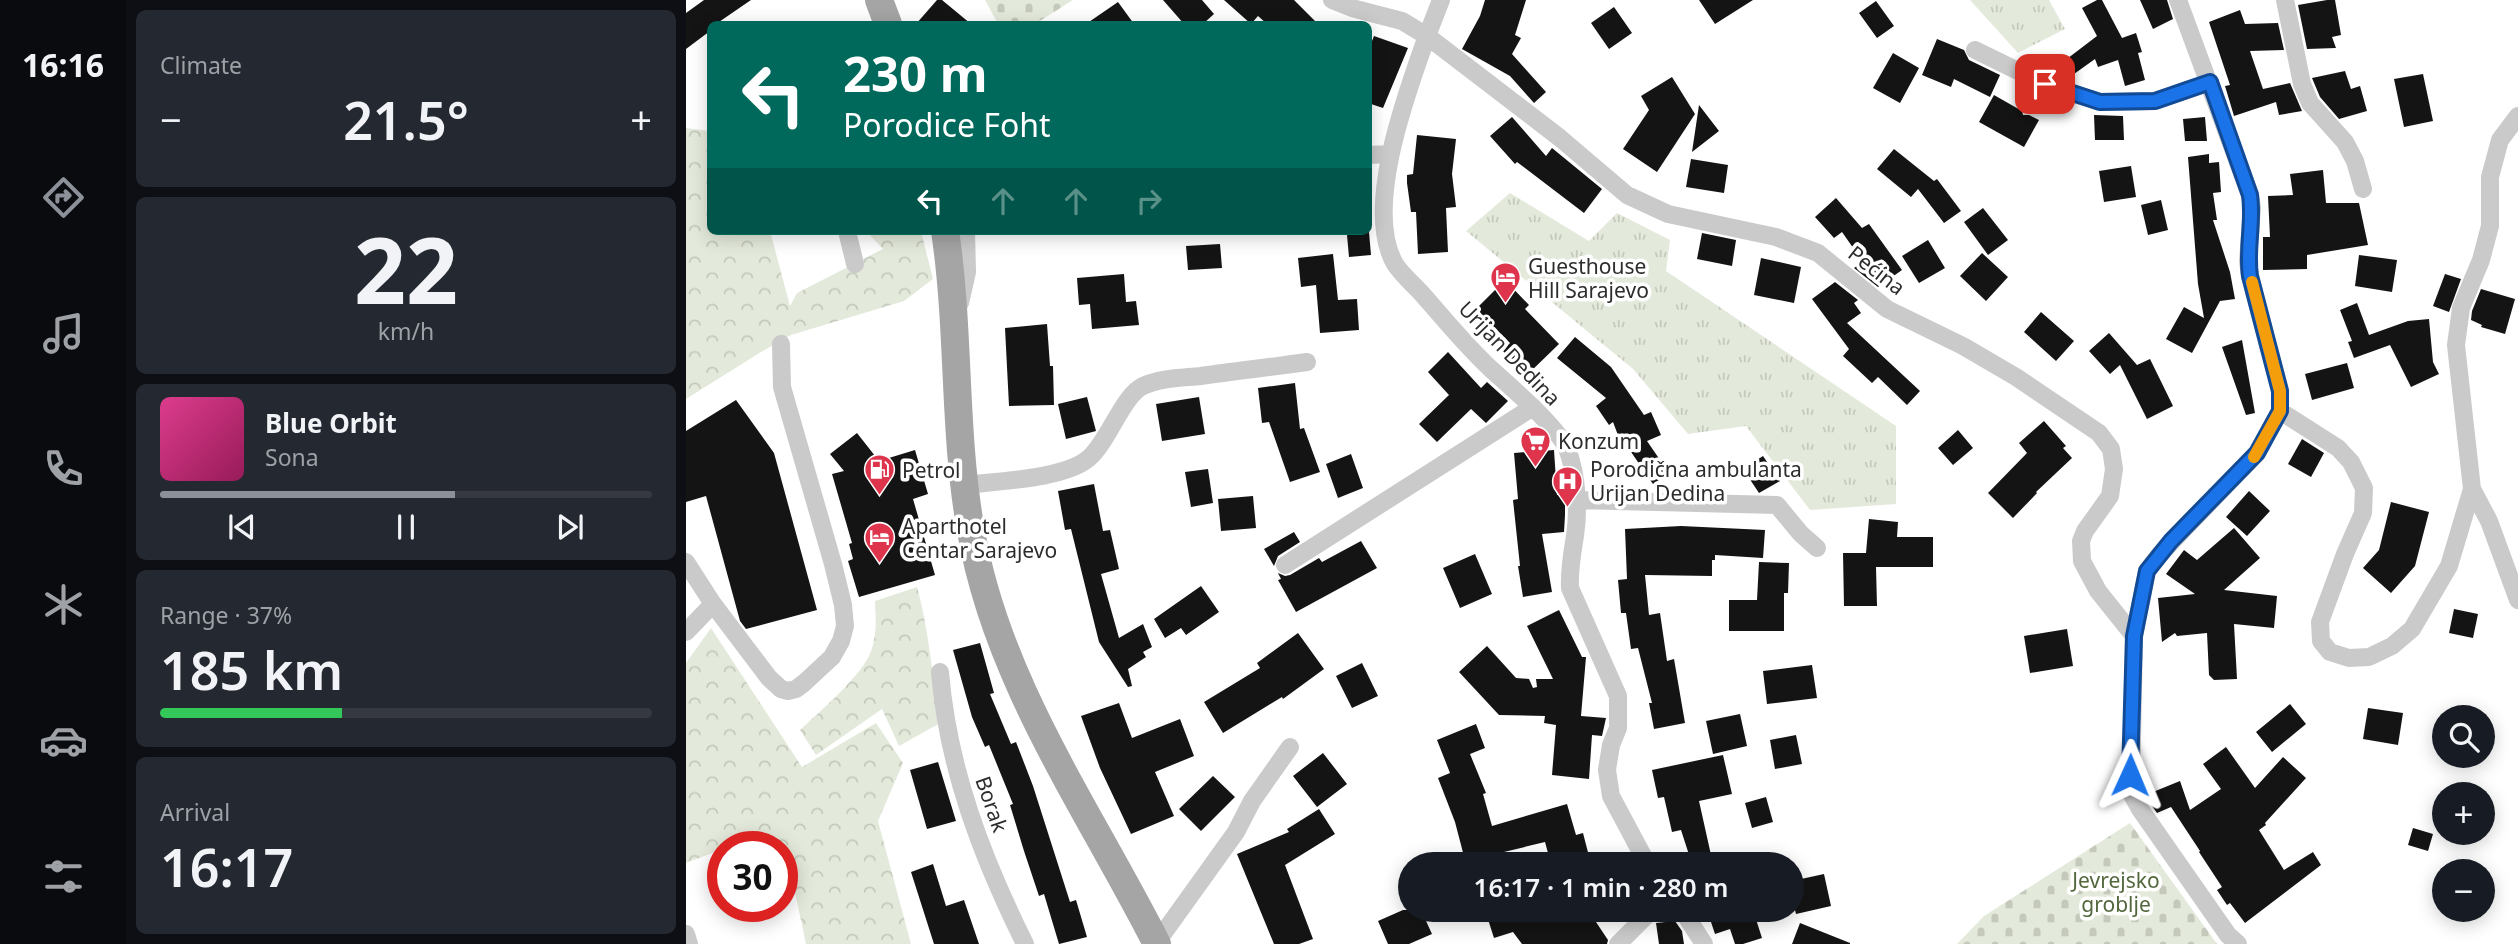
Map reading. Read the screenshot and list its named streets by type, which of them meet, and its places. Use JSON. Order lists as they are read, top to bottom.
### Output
{
  "streets": {
    "street": ["Pećina", "Urijan Dedina", "Borak"]
  },
  "crossings": [
    ["Pećina", "Urijan Dedina"]
  ],
  "parks": ["Jevrejsko groblje"],
  "places": {
    "hotel": ["Guesthouse Hill Sarajevo", "Aparthotel Centar Sarajevo"],
    "supermarket": ["Konzum"],
    "fuel station": ["Petrol"],
    "hospital": ["Porodična ambulanta Urijan Dedina"]
  },
  "page": {
    "tabs": "16:16",
    "tile": [
      "Climate",
      ["22", "km/h"],
      ["Range · 37%", "185 km"],
      ["Arrival", "16:17"]
    ],
    "turn": ["230 m", "Porodice Foht"],
    "heat": ["−", "21.5°", "+"],
    "song": ["Blue Orbit", "Sona"],
    "map_buttons": ["+", "−"],
    "limit": "30",
    "trip": "16:17 · 1 min · 280 m"
  }
}
